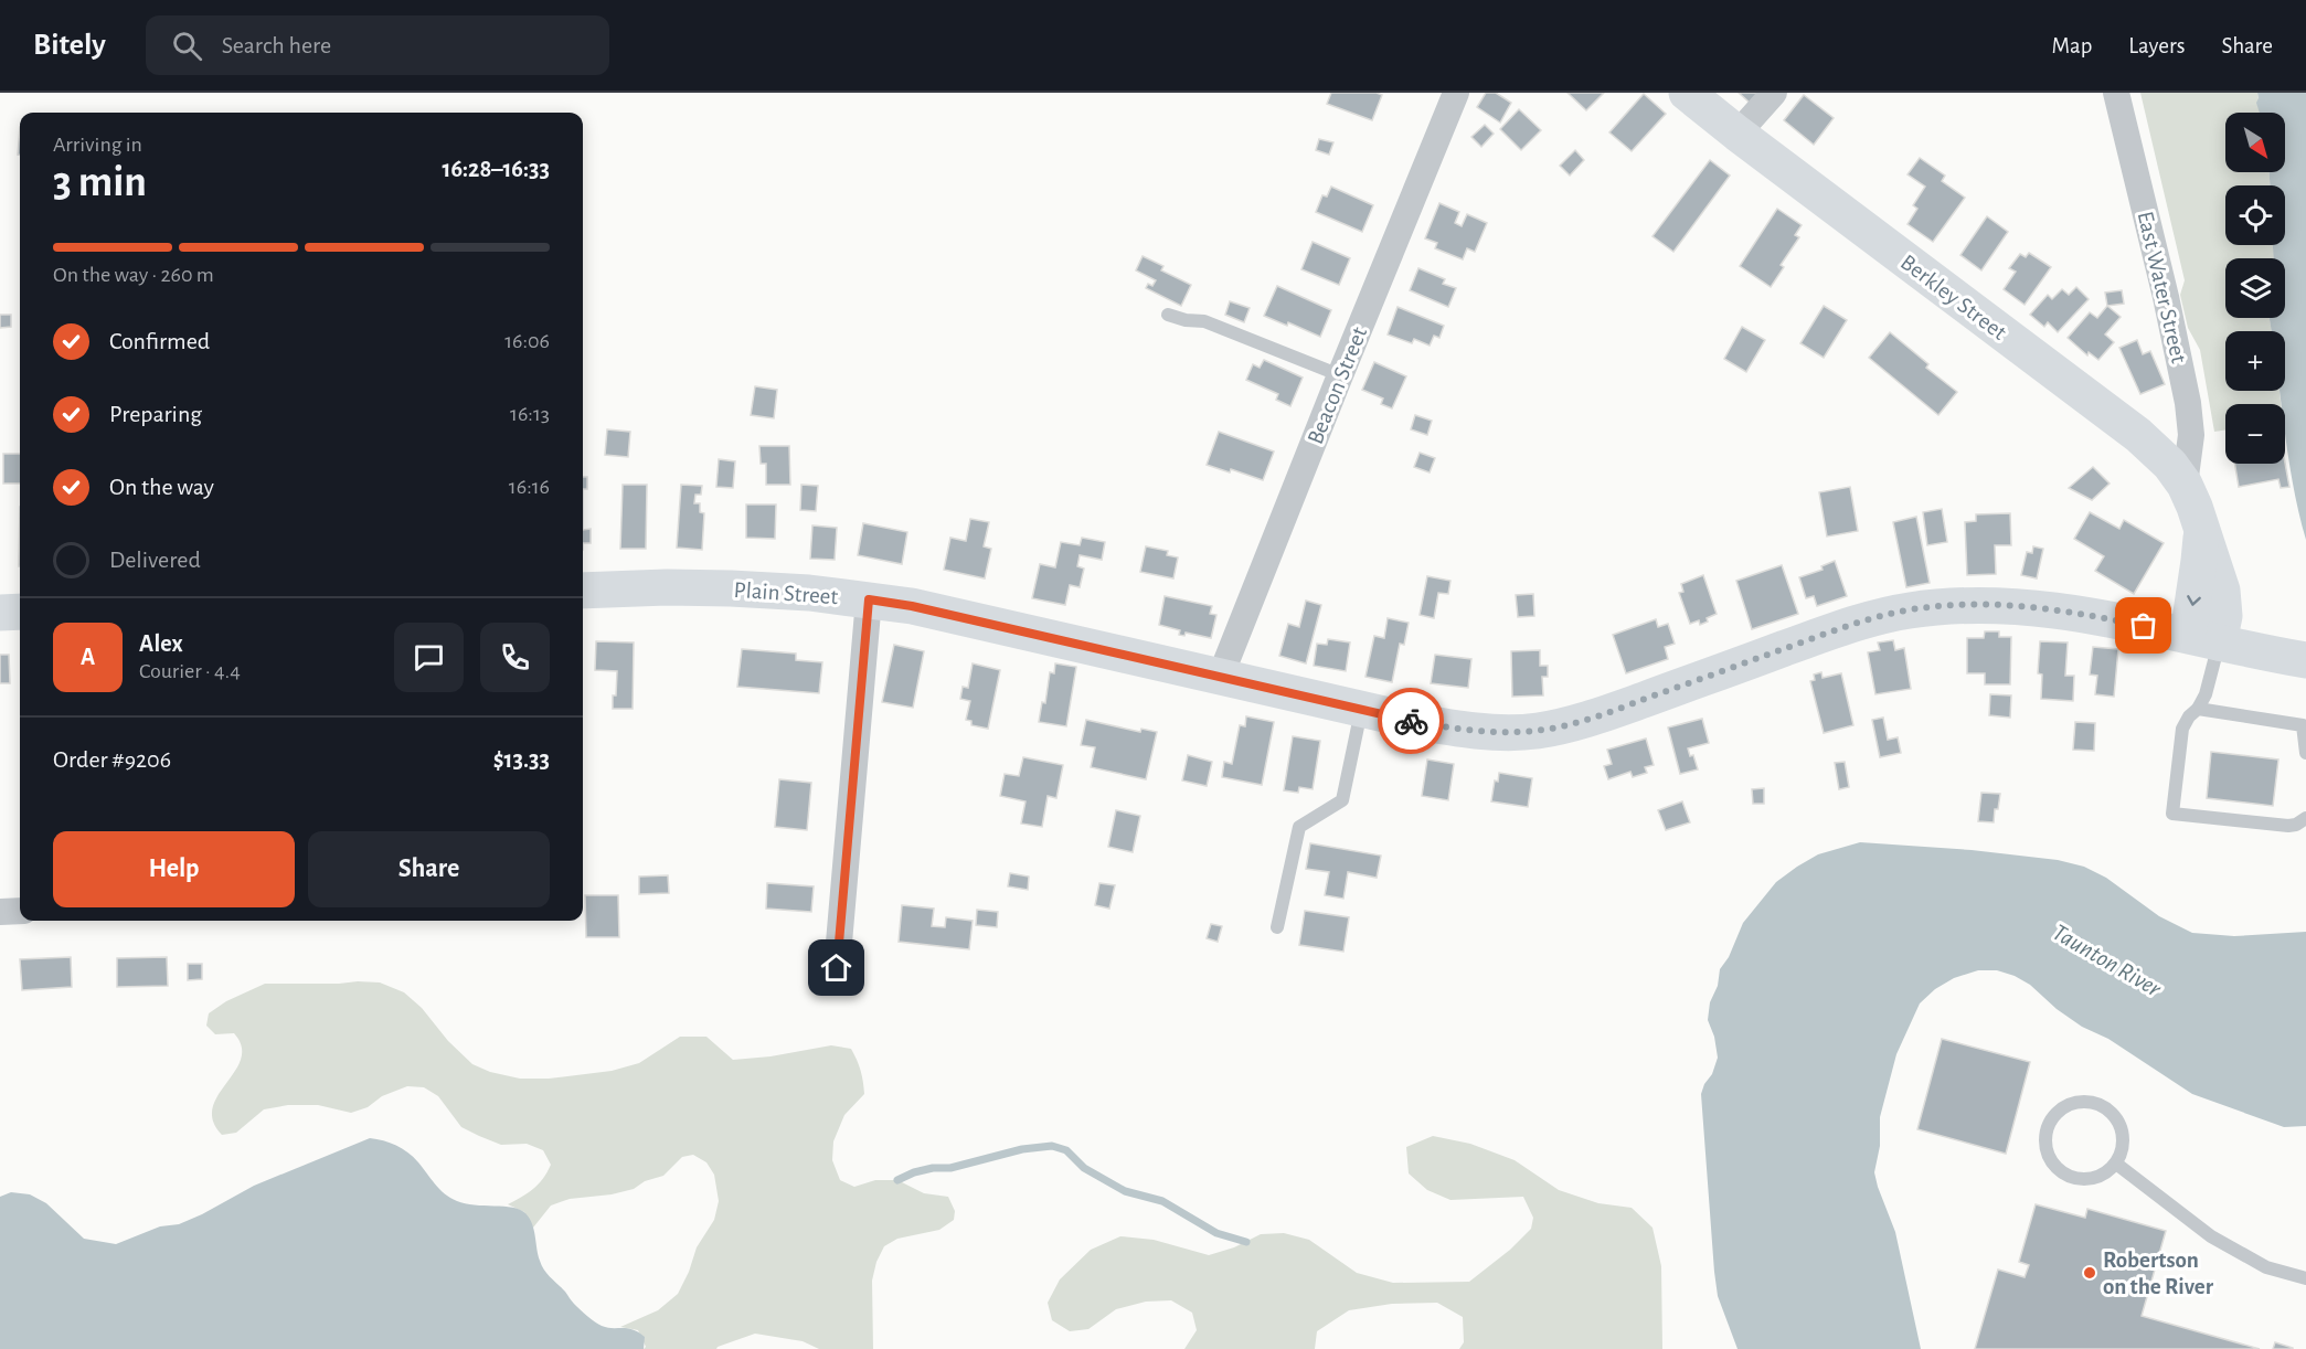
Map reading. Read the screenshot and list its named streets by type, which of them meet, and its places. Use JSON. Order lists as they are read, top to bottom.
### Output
{
  "streets": {
    "main road": ["Berkley Street", "Plain Street"],
    "street": ["East Water Street", "Beacon Street"]
  },
  "crossings": [
    ["East Water Street", "Berkley Street"],
    ["Berkley Street", "Plain Street"],
    ["Beacon Street", "Plain Street"]
  ],
  "water": ["Taunton River"],
  "places": ["Robertson on the River"],
  "north": "bottom right",
  "page": {
    "header": "Bitely",
    "search": "Search here",
    "nav": ["Map", "Layers", "Share"],
    "map_buttons": ["+", "−"],
    "heading": ["3 min", "Arriving in", "16:28–16:33"],
    "panel": [
      "Alex",
      "Courier · 4.4",
      "Order #9206",
      "$13.33"
    ],
    "bar": "On the way · 260 m",
    "list": [
      ["Confirmed", "16:06"],
      ["Preparing", "16:13"],
      ["On the way", "16:16"],
      "Delivered"
    ],
    "round": "A",
    "buttons": ["Help", "Share"]
  }
}
